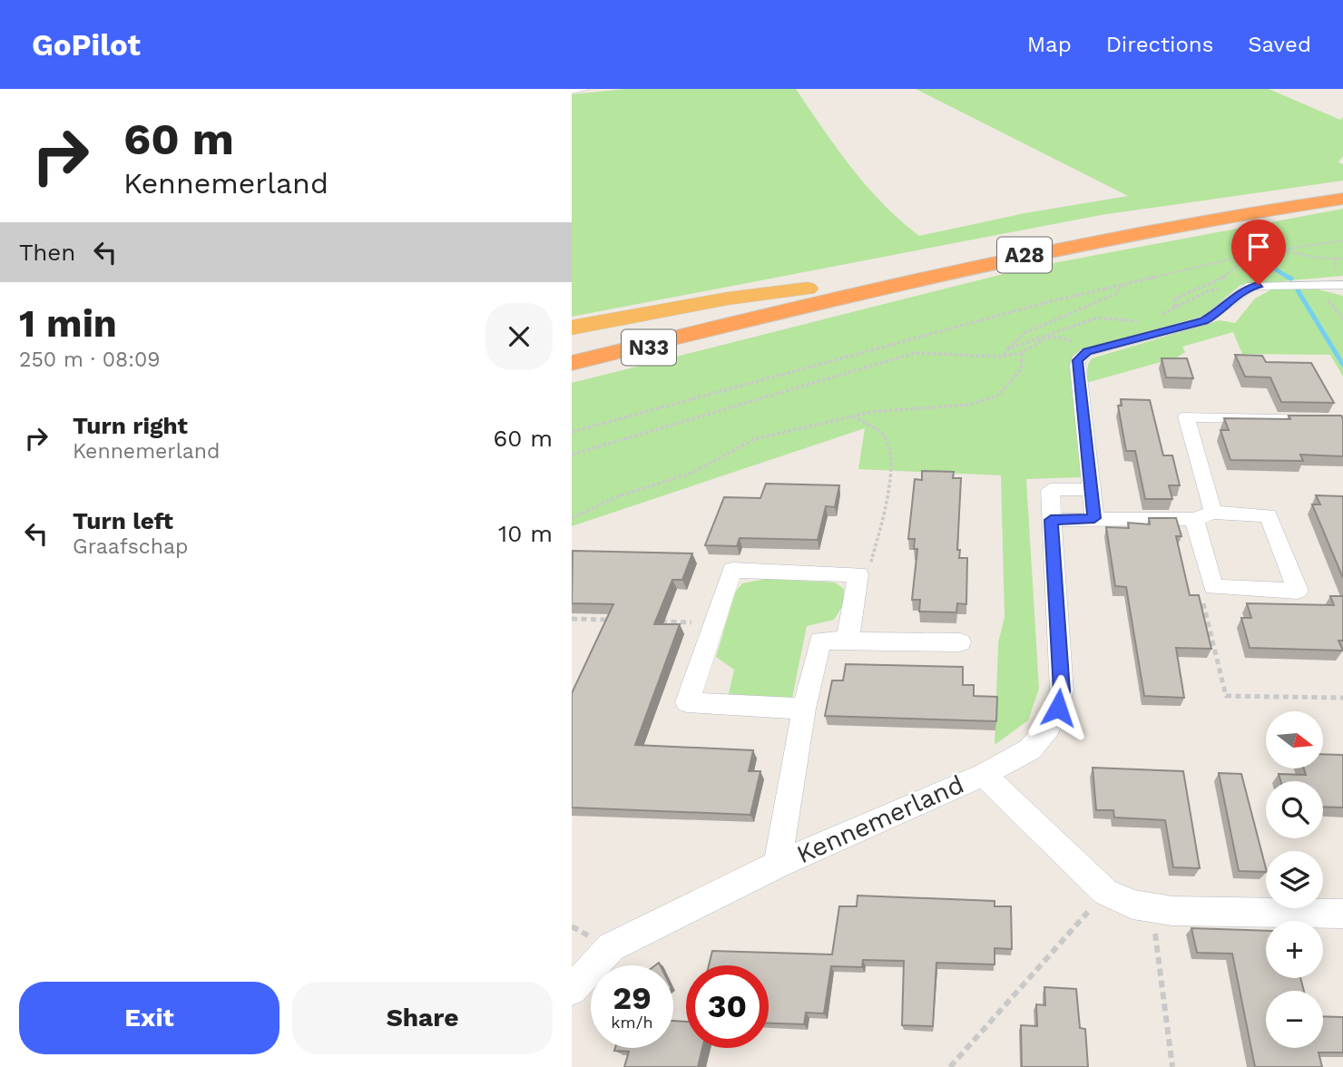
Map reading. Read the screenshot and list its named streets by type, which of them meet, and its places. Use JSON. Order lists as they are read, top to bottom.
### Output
{
  "streets": {
    "highway": ["A28", "N33"],
    "street": ["Kennemerland"]
  },
  "crossings": [
    ["A28", "N33"]
  ],
  "north": "right",
  "page": {
    "header": "GoPilot",
    "nav": ["Map", "Directions", "Saved"],
    "turn": ["60 m", "Kennemerland"],
    "then": "Then",
    "heading": ["1 min", "250 m · 08:09"],
    "list": [
      {
        "name": "Turn right",
        "note": "Kennemerland",
        "value": "60 m"
      },
      {
        "name": "Turn left",
        "note": "Graafschap",
        "value": "10 m"
      }
    ],
    "map_buttons": ["+", "−"],
    "speed": "29 km/h",
    "limit": "30",
    "buttons": ["Exit", "Share"]
  }
}
